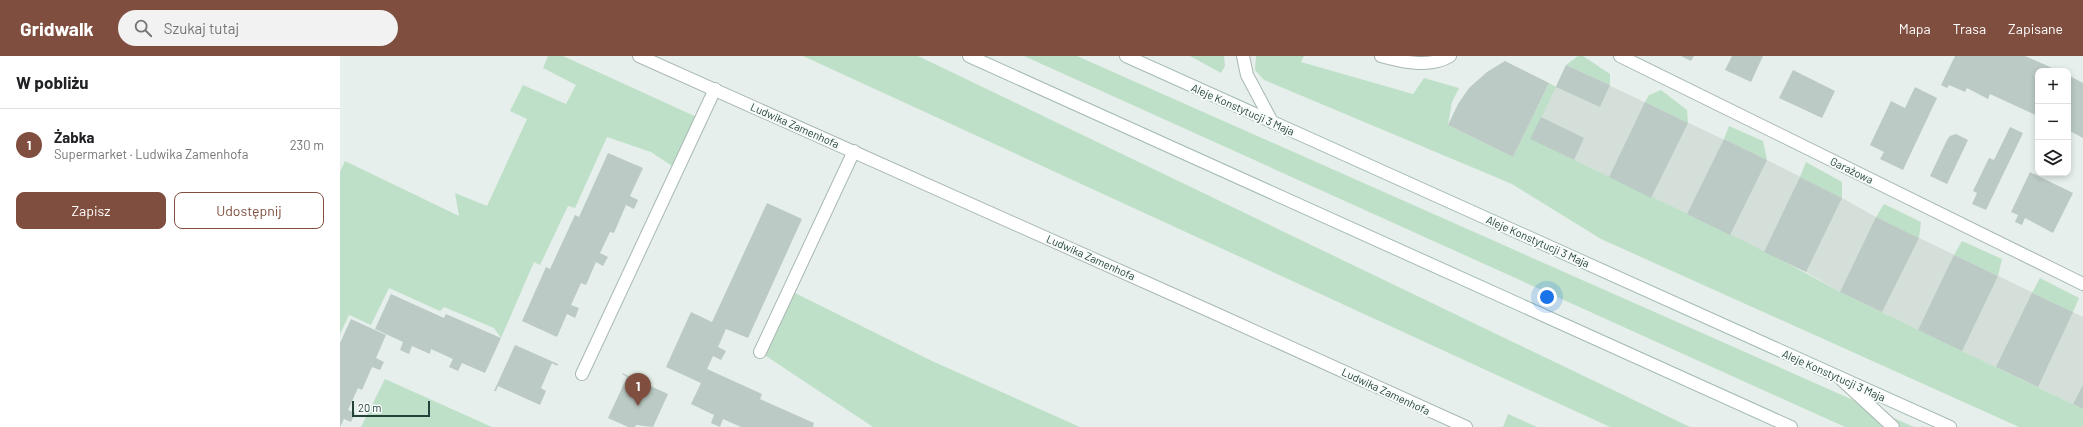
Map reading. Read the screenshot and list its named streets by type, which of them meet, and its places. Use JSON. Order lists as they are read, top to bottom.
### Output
{
  "streets": {
    "street": ["Aleje Konstytucji 3 Maja", "Ludwika Zamenhofa", "Garażowa"]
  },
  "scale_bar": "20 m",
  "page": {
    "header": "Gridwalk",
    "search": "Szukaj tutaj",
    "nav": ["Mapa", "Trasa", "Zapisane"],
    "heading": "W pobliżu",
    "map_buttons": ["+", "−"],
    "list": [
      {
        "mark": "1",
        "name": "Żabka",
        "note": "Supermarket · Ludwika Zamenhofa",
        "value": "230 m"
      }
    ],
    "buttons": ["Zapisz", "Udostępnij"],
    "pins": "1",
    "scale": "20 m"
  }
}
